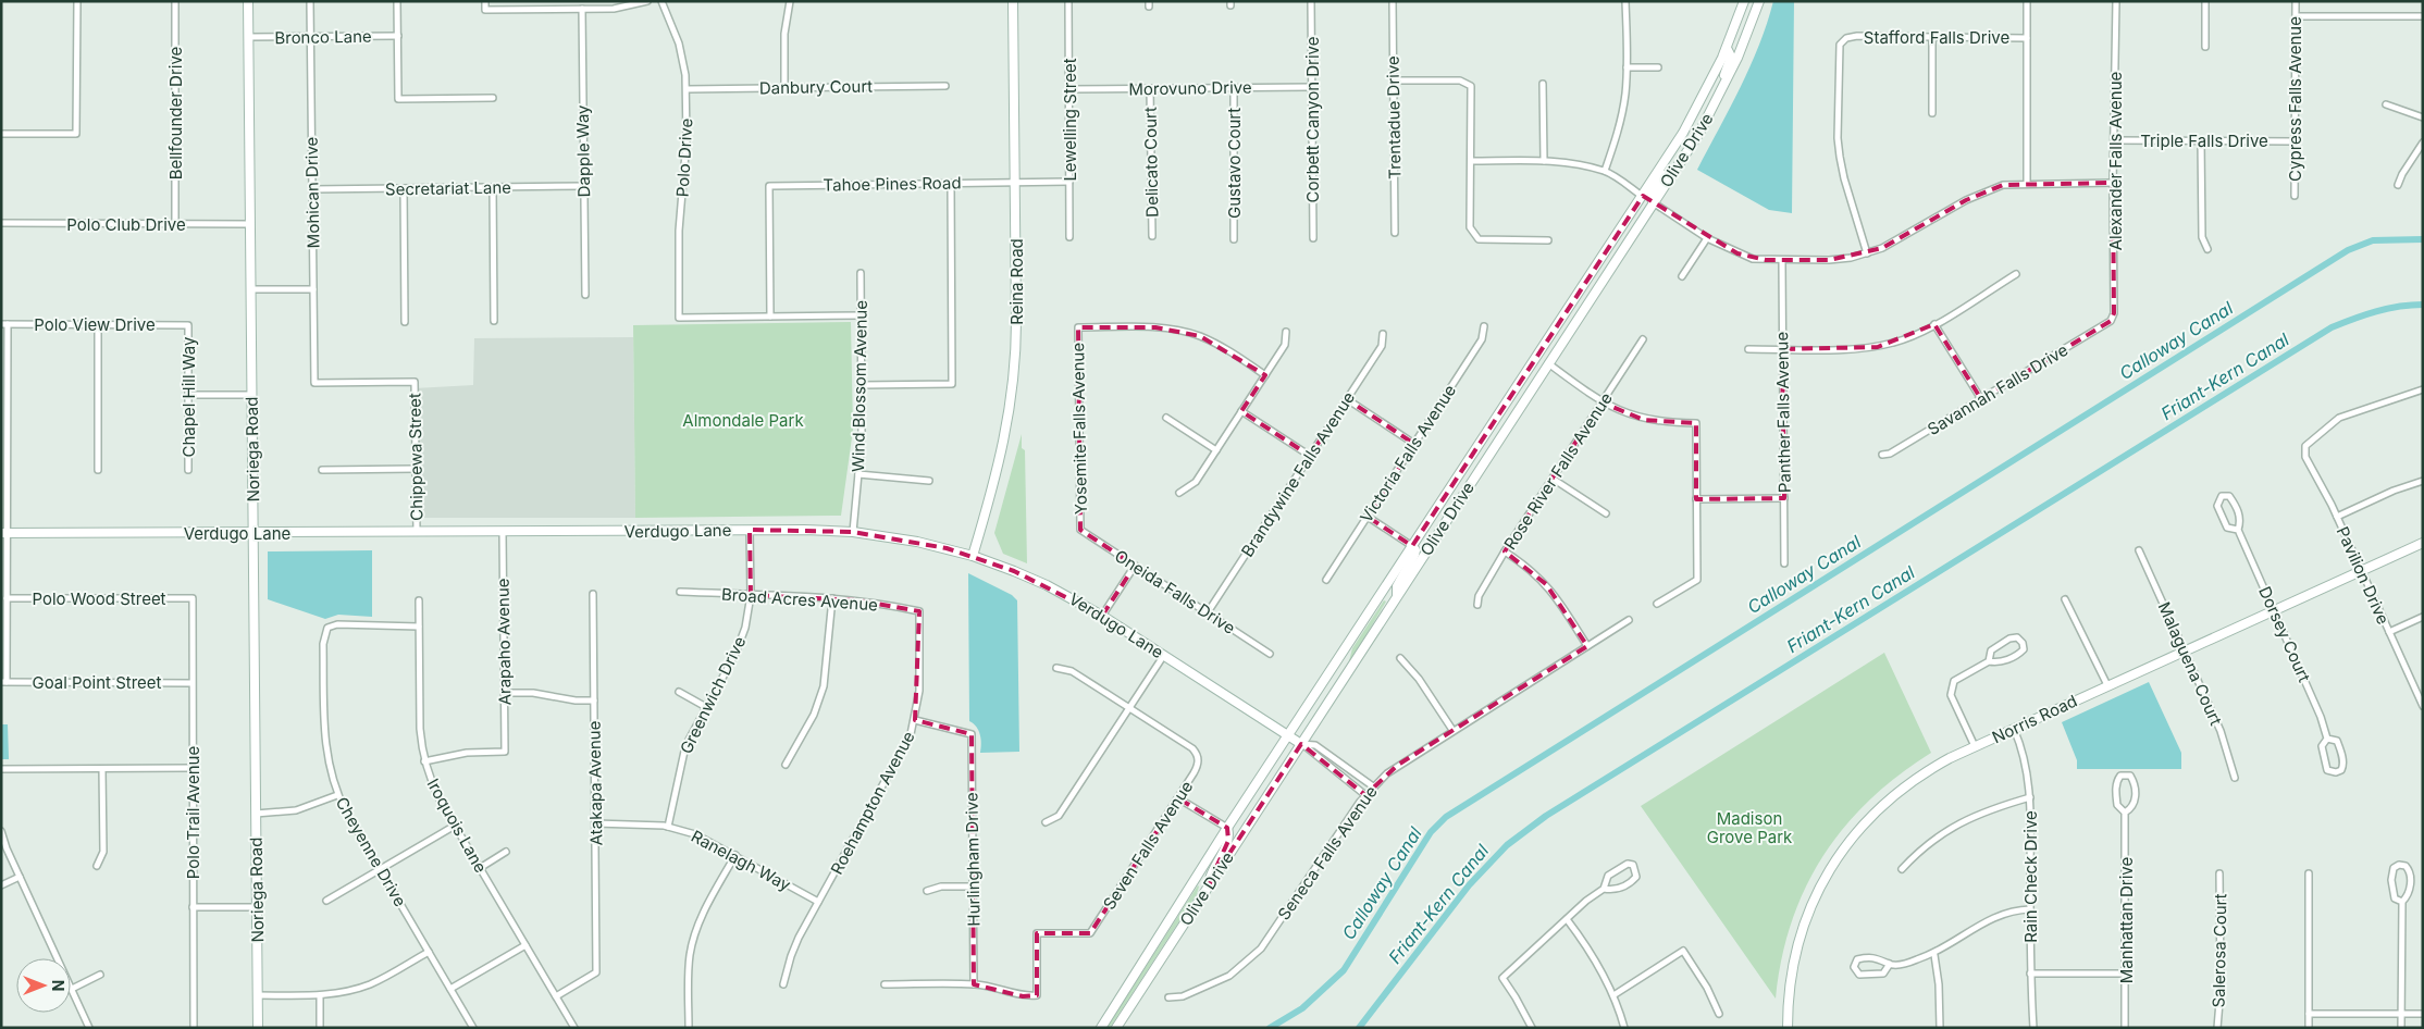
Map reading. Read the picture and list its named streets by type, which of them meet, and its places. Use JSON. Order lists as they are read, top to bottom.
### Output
{
  "streets": {
    "street": [
      "Bronco Lane",
      "Stafford Falls Drive",
      "Danbury Court",
      "Morovuno Drive",
      "Cypress Falls Avenue",
      "Bellfounder Drive",
      "Trentadue Drive",
      "Lewelling Street",
      "Corbett Canyon Drive",
      "Triple Falls Drive",
      "Olive Drive",
      "Dapple Way",
      "Polo Drive",
      "Alexander Falls Avenue",
      "Delicato Court",
      "Gustavo Court",
      "Tahoe Pines Road",
      "Secretariat Lane",
      "Mohican Drive",
      "Polo Club Drive",
      "Reina Road",
      "Polo View Drive",
      "Wind Blossom Avenue",
      "Savannah Falls Drive",
      "Chapel Hill Way",
      "Panther Falls Avenue",
      "Yosemite Falls Avenue",
      "Noriega Road",
      "Victoria Falls Avenue",
      "Chippewa Street",
      "Rose River Falls Avenue",
      "Brandywine Falls Avenue",
      "Verdugo Lane",
      "Pavilion Drive",
      "Oneida Falls Drive",
      "Polo Wood Street",
      "Broad Acres Avenue",
      "Dorsey Court",
      "Arapaho Avenue",
      "Malaguena Court",
      "Goal Point Street",
      "Greenwich Drive",
      "Norris Road",
      "Atakapa Avenue",
      "Roehampton Avenue",
      "Polo Trail Avenue",
      "Iroquois Lane",
      "Seven Falls Avenue",
      "Cheyenne Drive",
      "Seneca Falls Avenue",
      "Hurlingham Drive",
      "Ranelagh Way",
      "Rain Check Drive",
      "Manhattan Drive",
      "Salerosa Court"
    ]
  },
  "crossings": [
    ["Bronco Lane", "Mohican Drive"],
    ["Bronco Lane", "Noriega Road"],
    ["Danbury Court", "Polo Drive"],
    ["Morovuno Drive", "Lewelling Street"],
    ["Morovuno Drive", "Corbett Canyon Drive"],
    ["Morovuno Drive", "Delicato Court"],
    ["Morovuno Drive", "Gustavo Court"],
    ["Cypress Falls Avenue", "Triple Falls Drive"],
    ["Bellfounder Drive", "Polo Club Drive"],
    ["Lewelling Street", "Tahoe Pines Road"],
    ["Triple Falls Drive", "Alexander Falls Avenue"],
    ["Olive Drive", "Verdugo Lane"],
    ["Dapple Way", "Secretariat Lane"],
    ["Polo Drive", "Tahoe Pines Road"],
    ["Alexander Falls Avenue", "Savannah Falls Drive"],
    ["Tahoe Pines Road", "Reina Road"],
    ["Secretariat Lane", "Mohican Drive"],
    ["Mohican Drive", "Chippewa Street"],
    ["Polo Club Drive", "Noriega Road"],
    ["Reina Road", "Verdugo Lane"],
    ["Polo View Drive", "Chapel Hill Way"],
    ["Wind Blossom Avenue", "Verdugo Lane"],
    ["Yosemite Falls Avenue", "Oneida Falls Drive"],
    ["Noriega Road", "Verdugo Lane"],
    ["Chippewa Street", "Verdugo Lane"],
    ["Brandywine Falls Avenue", "Oneida Falls Drive"],
    ["Verdugo Lane", "Arapaho Avenue"],
    ["Verdugo Lane", "Greenwich Drive"],
    ["Pavilion Drive", "Norris Road"],
    ["Polo Wood Street", "Polo Trail Avenue"],
    ["Broad Acres Avenue", "Greenwich Drive"],
    ["Broad Acres Avenue", "Roehampton Avenue"],
    ["Dorsey Court", "Norris Road"],
    ["Arapaho Avenue", "Iroquois Lane"],
    ["Malaguena Court", "Norris Road"],
    ["Goal Point Street", "Polo Trail Avenue"],
    ["Greenwich Drive", "Ranelagh Way"],
    ["Norris Road", "Rain Check Drive"],
    ["Atakapa Avenue", "Iroquois Lane"],
    ["Atakapa Avenue", "Ranelagh Way"],
    ["Roehampton Avenue", "Hurlingham Drive"],
    ["Roehampton Avenue", "Ranelagh Way"],
    ["Iroquois Lane", "Cheyenne Drive"],
    ["Seven Falls Avenue", "Hurlingham Drive"]
  ],
  "water": ["Calloway Canal", "Friant-Kern Canal"],
  "parks": ["Almondale Park", "Madison Grove Park"],
  "north": "right"
}
